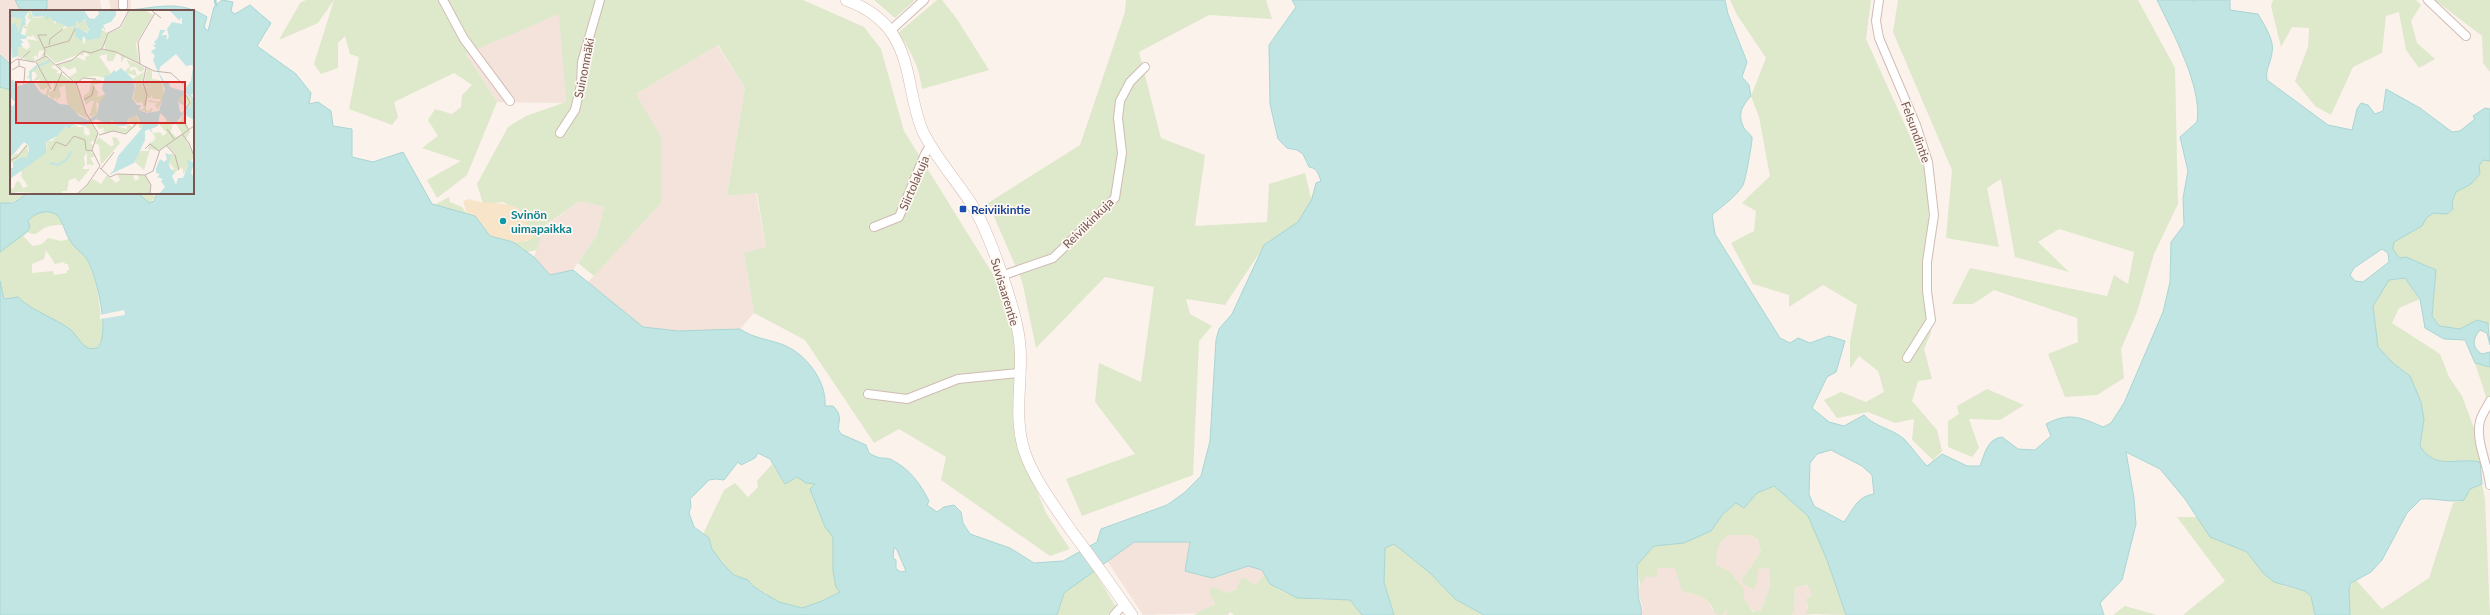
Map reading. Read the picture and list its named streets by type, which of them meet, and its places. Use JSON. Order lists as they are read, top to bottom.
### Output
{
  "streets": {
    "street": [
      "Suinonmäki",
      "Felsundintie",
      "Siirtolakuja",
      "Reiviikinkuja",
      "Suvisaarentie"
    ]
  },
  "crossings": [
    ["Siirtolakuja", "Suvisaarentie"],
    ["Reiviikinkuja", "Suvisaarentie"]
  ],
  "places": {
    "transit": ["Reiviikintie"],
    "other": ["Svinön uimapaikka"]
  }
}
